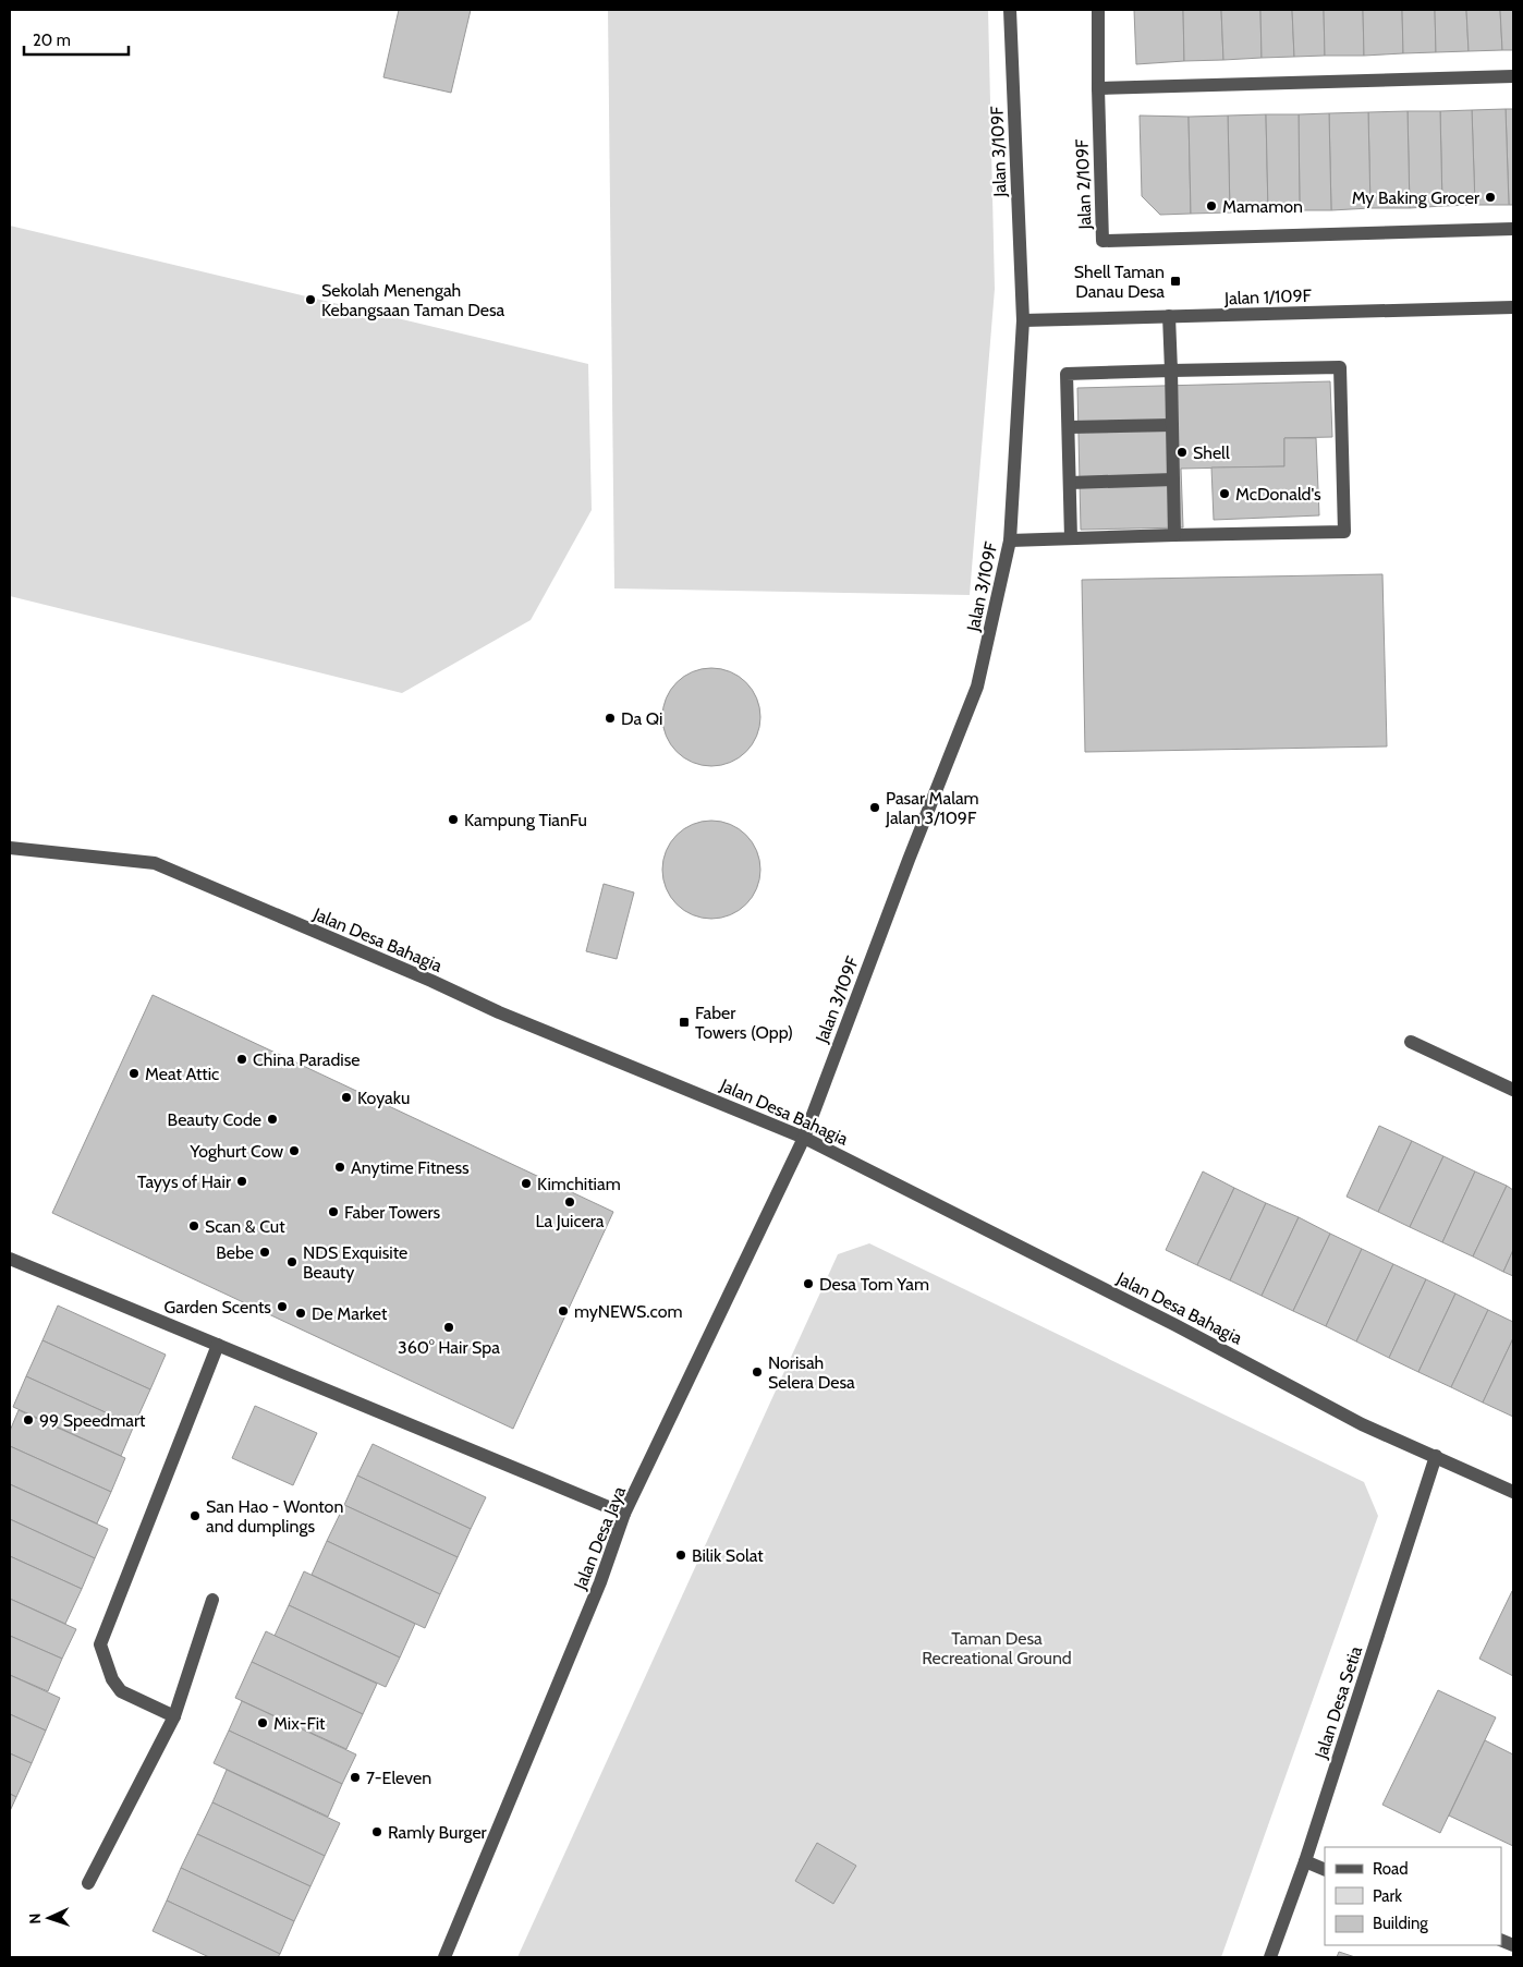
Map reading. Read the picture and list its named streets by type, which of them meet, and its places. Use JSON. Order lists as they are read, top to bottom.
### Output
{
  "streets": {
    "street": [
      "Jalan 3/109F",
      "Jalan 2/109F",
      "Jalan 1/109F",
      "Jalan Desa Bahagia",
      "Jalan Desa Jaya",
      "Jalan Desa Setia"
    ]
  },
  "crossings": [
    ["Jalan 3/109F", "Jalan 1/109F"],
    ["Jalan 3/109F", "Jalan Desa Bahagia"],
    ["Jalan 3/109F", "Jalan Desa Jaya"],
    ["Jalan Desa Bahagia", "Jalan Desa Jaya"],
    ["Jalan Desa Bahagia", "Jalan Desa Setia"]
  ],
  "parks": ["Taman Desa Recreational Ground"],
  "places": {
    "other": [
      "My Baking Grocer",
      "Mamamon",
      "Sekolah Menengah Kebangsaan Taman Desa",
      "Shell",
      "McDonald's",
      "Da Qi",
      "Pasar Malam Jalan 3/109F",
      "Kampung TianFu",
      "China Paradise",
      "Meat Attic",
      "Koyaku",
      "Beauty Code",
      "Yoghurt Cow",
      "Anytime Fitness",
      "Tayys of Hair",
      "Kimchitiam",
      "La Juicera",
      "Faber Towers",
      "Scan & Cut",
      "Bebe",
      "NDS Exquisite Beauty",
      "Desa Tom Yam",
      "Garden Scents",
      "myNEWS.com",
      "De Market",
      "360° Hair Spa",
      "Norisah Selera Desa",
      "99 Speedmart",
      "San Hao - Wonton and dumplings",
      "Bilik Solat",
      "Mix-Fit",
      "7-Eleven",
      "Ramly Burger"
    ],
    "transit": ["Shell Taman Danau Desa", "Faber Towers (Opp)"]
  },
  "legend": ["Road", "Park", "Building"],
  "scale_bar": "20 m",
  "north": "left"
}
